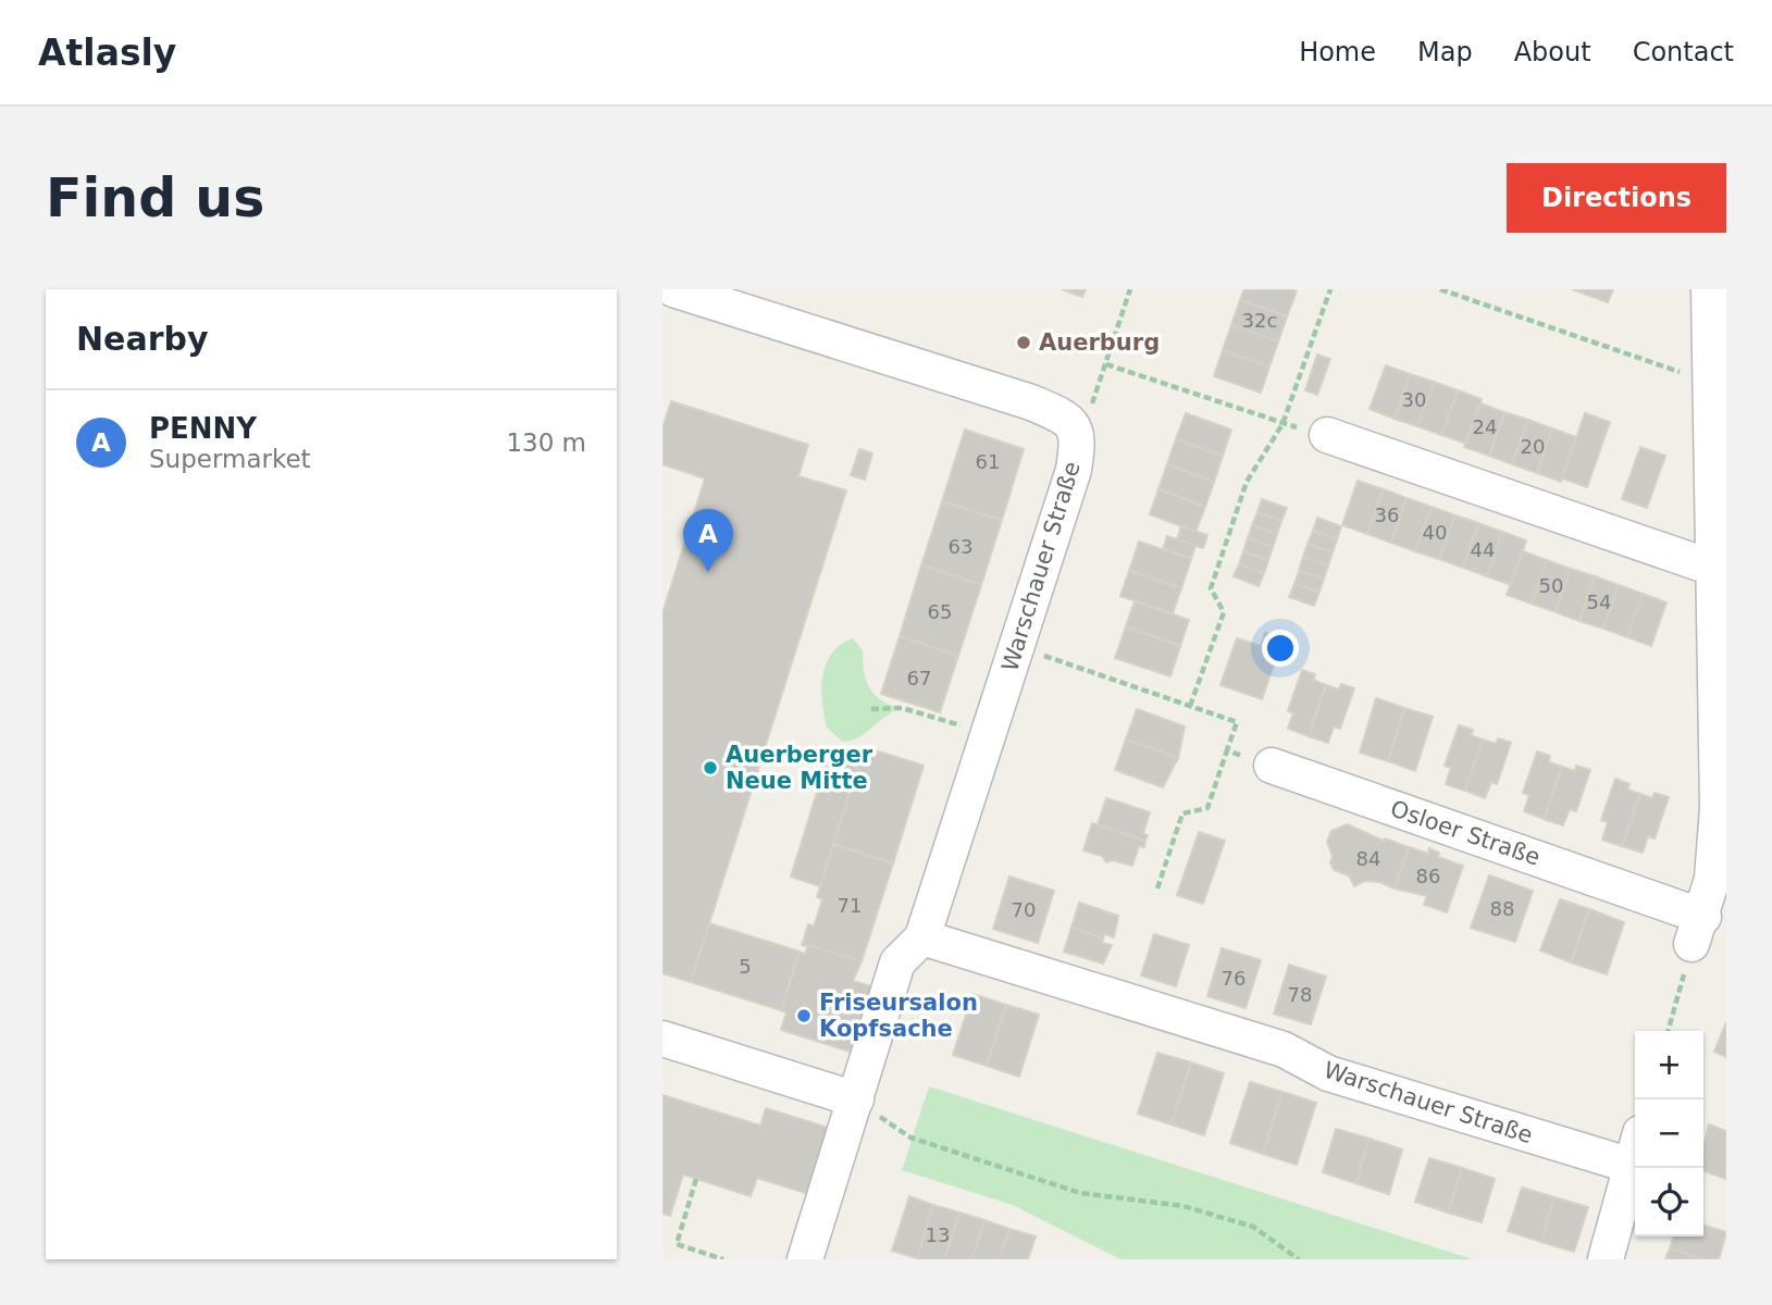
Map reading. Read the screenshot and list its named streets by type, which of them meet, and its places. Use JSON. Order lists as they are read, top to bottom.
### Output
{
  "streets": {
    "street": ["Warschauer Straße", "Osloer Straße"]
  },
  "places": ["Auerburg", "Auerberger Neue Mitte", "Friseursalon Kopfsache"],
  "house_numbers": [
    "32c",
    "30",
    "24",
    "20",
    "61",
    "36",
    "40",
    "63",
    "44",
    "50",
    "54",
    "65",
    "67",
    "84",
    "86",
    "71",
    "88",
    "70",
    "5",
    "76",
    "78",
    "13"
  ],
  "page": {
    "header": "Atlasly",
    "nav": [
      "Home",
      "Map",
      "About",
      "Contact"
    ],
    "buttons": "Directions",
    "title": "Find us",
    "heading": "Nearby",
    "list": [
      {
        "mark": "A",
        "name": "PENNY",
        "note": "Supermarket",
        "value": "130 m"
      }
    ],
    "pins": "A",
    "map_buttons": ["+", "−"]
  }
}
